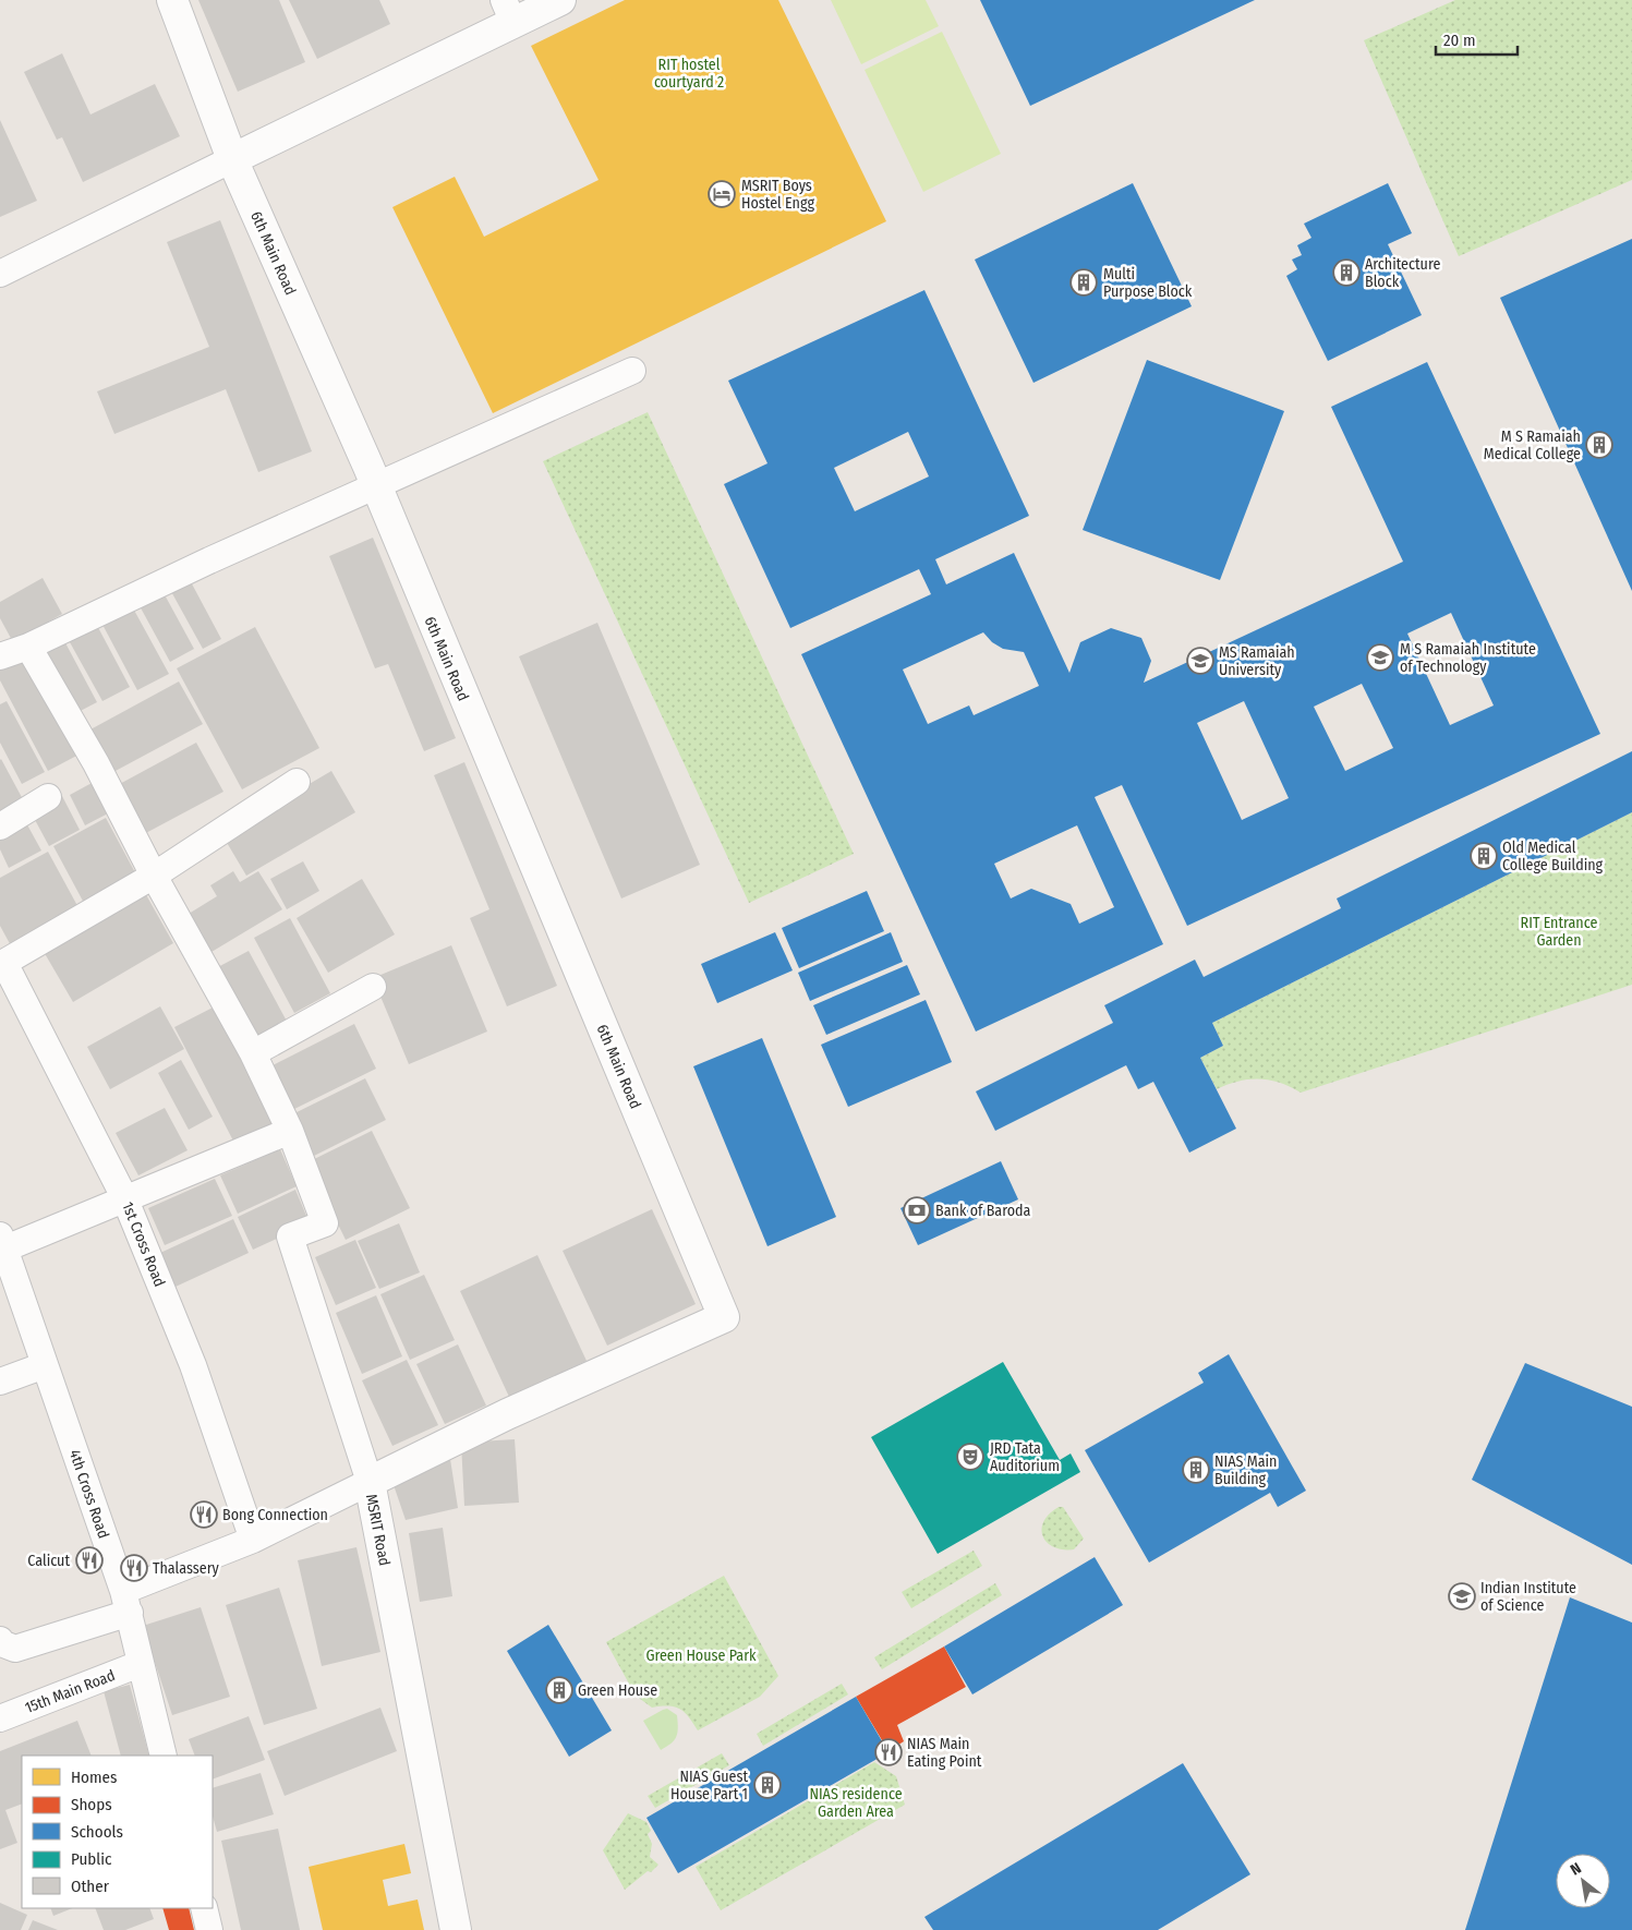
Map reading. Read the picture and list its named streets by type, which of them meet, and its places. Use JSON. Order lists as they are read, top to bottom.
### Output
{
  "streets": {
    "street": [
      "6th Main Road",
      "1st Cross Road",
      "4th Cross Road",
      "MSRIT Road",
      "15th Main Road"
    ]
  },
  "crossings": [
    ["6th Main Road", "MSRIT Road"],
    ["4th Cross Road", "15th Main Road"]
  ],
  "parks": [
    "RIT hostel courtyard 2",
    "RIT Entrance Garden",
    "Green House Park",
    "NIAS residence Garden Area"
  ],
  "places": {
    "hotel": ["MSRIT Boys Hostel Engg"],
    "building": [
      "Architecture Block",
      "Multi Purpose Block",
      "M S Ramaiah Medical College",
      "Old Medical College Building",
      "NIAS Main Building",
      "Green House",
      "NIAS Guest House Part 1"
    ],
    "school or university": ["M S Ramaiah Institute of Technology", "MS Ramaiah University", "Indian Institute of Science"],
    "bank": ["Bank of Baroda"],
    "theatre": ["JRD Tata Auditorium"],
    "restaurant": [
      "Bong Connection",
      "Calicut",
      "Thalassery",
      "NIAS Main Eating Point"
    ]
  },
  "legend": [
    "Homes",
    "Shops",
    "Schools",
    "Public",
    "Other"
  ],
  "scale_bar": "20 m",
  "north": "top left"
}
